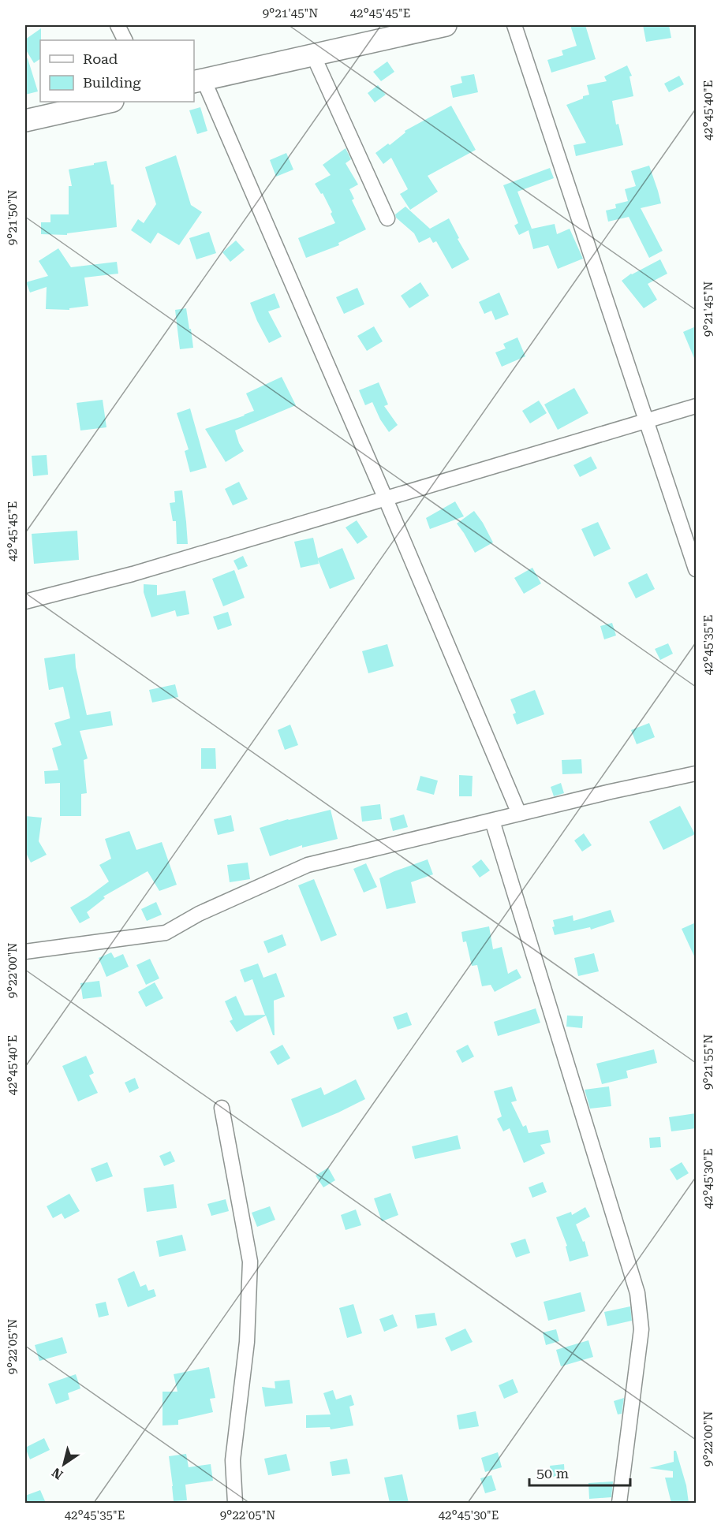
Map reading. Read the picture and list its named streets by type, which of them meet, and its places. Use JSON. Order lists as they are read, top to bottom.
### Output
{
  "legend": ["Road", "Building"],
  "scale_bar": "50 m",
  "north": "bottom left",
  "coordinates": [
    "9°21'45\"N",
    "42°45'45\"E",
    "42°45'40\"E",
    "9°21'50\"N",
    "42°45'35\"E",
    "9°22'00\"N",
    "9°21'55\"N",
    "42°45'30\"E",
    "9°22'05\"N"
  ]
}
